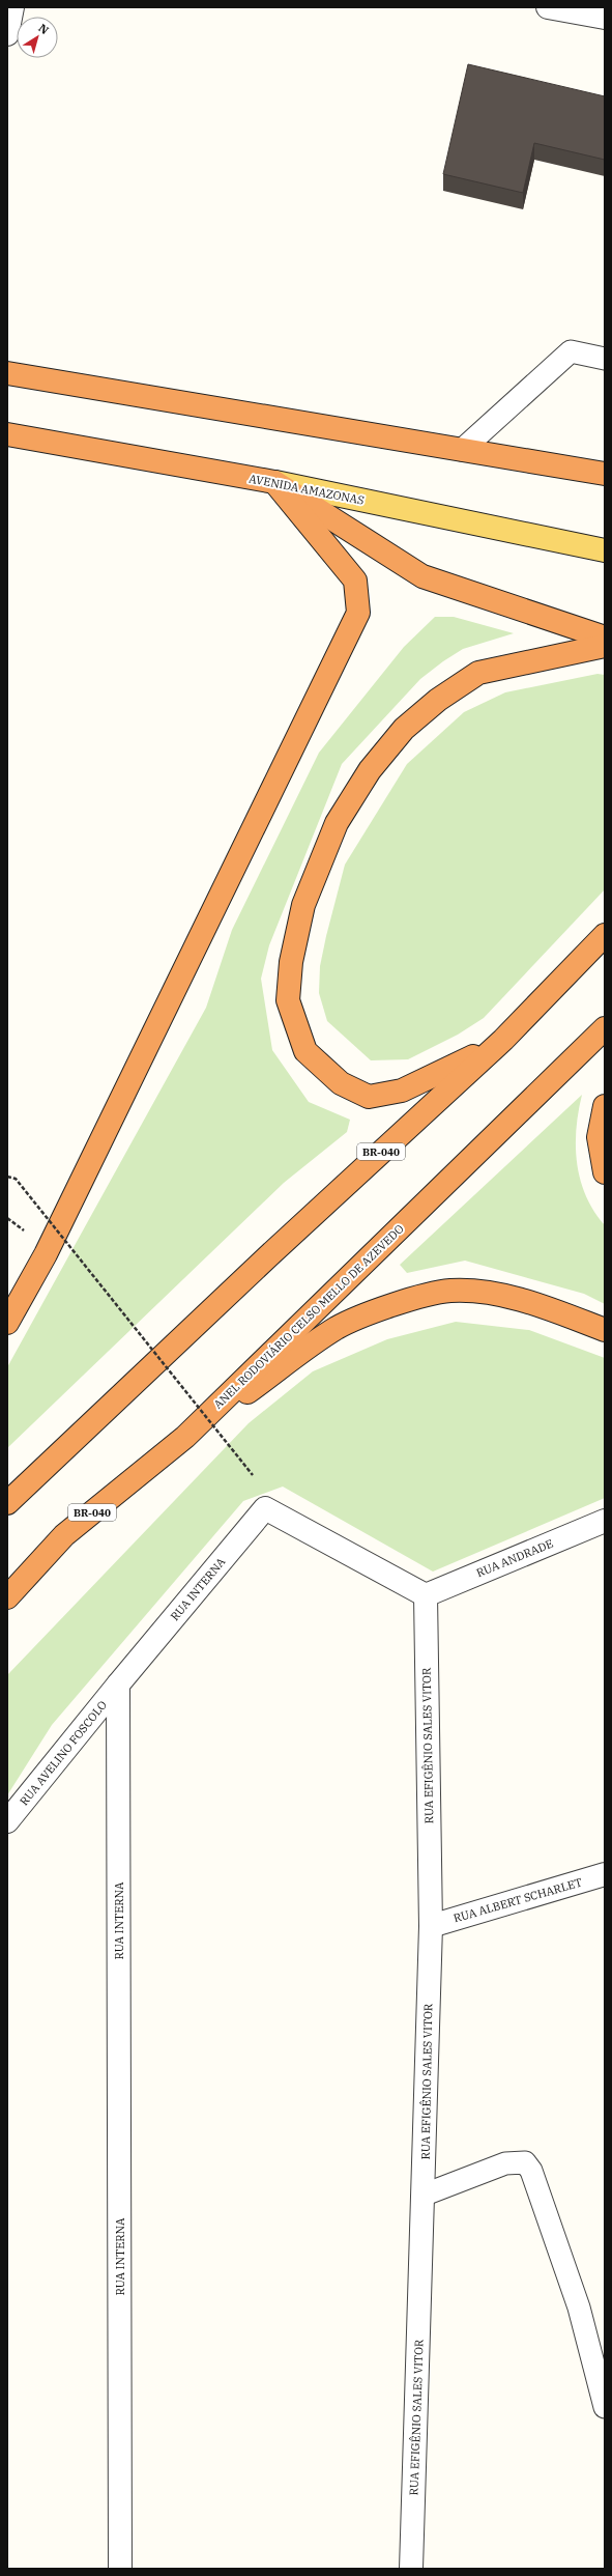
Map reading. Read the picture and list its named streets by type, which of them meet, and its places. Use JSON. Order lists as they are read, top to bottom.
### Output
{
  "streets": {
    "highway": ["AVENIDA AMAZONAS", "BR-040", "ANEL RODOVIÁRIO CELSO MELLO DE AZEVEDO"],
    "street": [
      "RUA ANDRADE",
      "RUA INTERNA",
      "RUA EFIGÊNIO SALES VITOR",
      "RUA AVELINO FOSCOLO",
      "RUA ALBERT SCHARLET"
    ]
  },
  "crossings": [
    ["RUA ANDRADE", "RUA INTERNA"],
    ["RUA ANDRADE", "RUA EFIGÊNIO SALES VITOR"],
    ["RUA INTERNA", "RUA EFIGÊNIO SALES VITOR"],
    ["RUA INTERNA", "RUA AVELINO FOSCOLO"],
    ["RUA EFIGÊNIO SALES VITOR", "RUA ALBERT SCHARLET"]
  ],
  "north": "top right"
}
